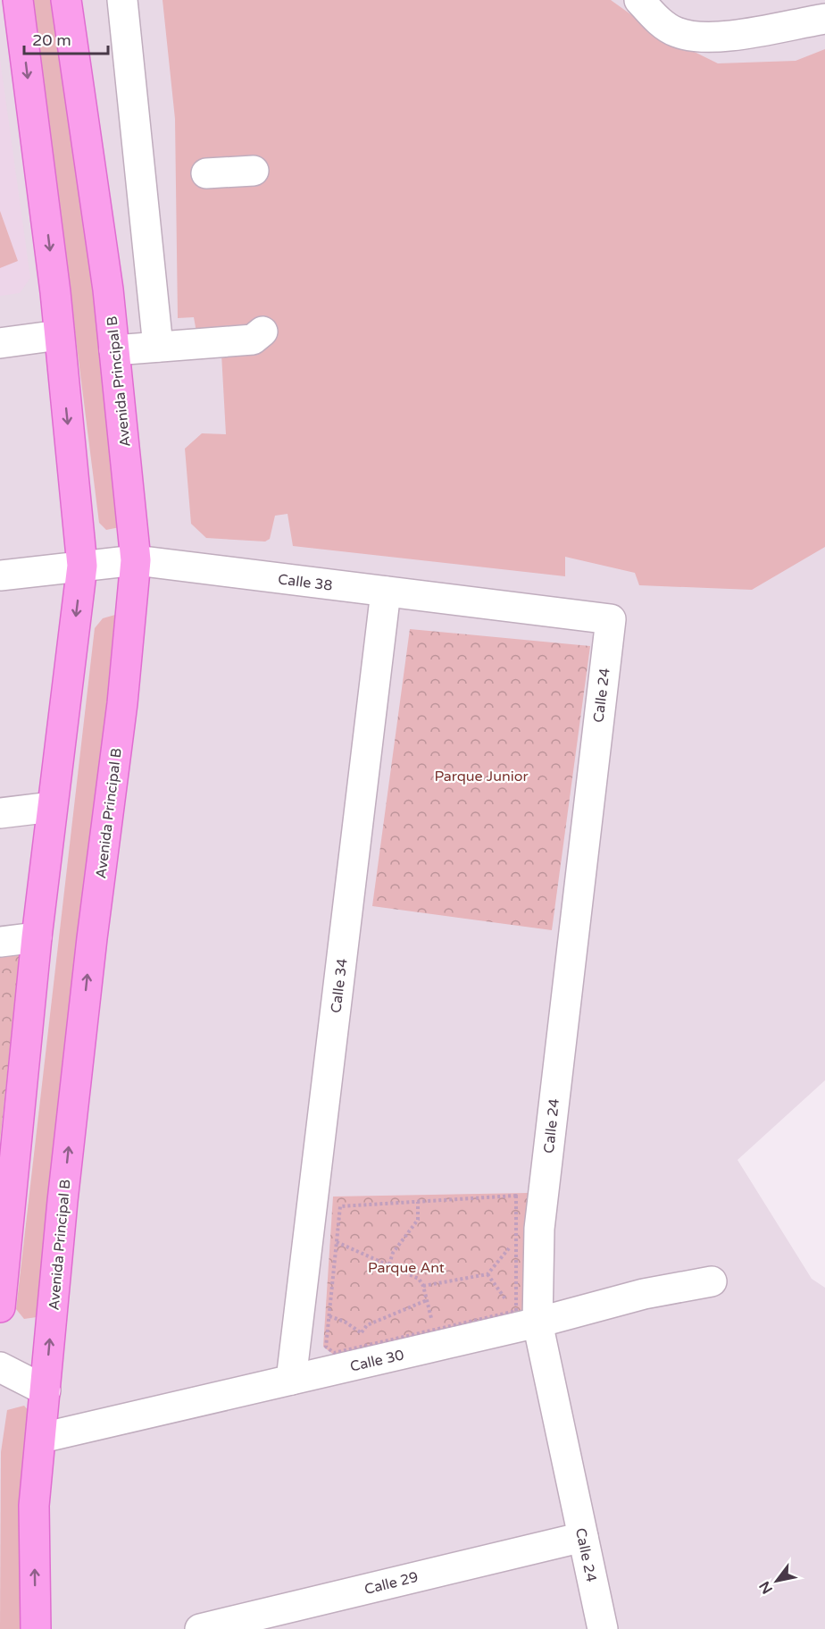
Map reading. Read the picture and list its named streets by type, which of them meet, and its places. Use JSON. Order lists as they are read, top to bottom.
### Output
{
  "streets": {
    "main road": ["Avenida Principal B"],
    "street": [
      "Calle 38",
      "Calle 24",
      "Calle 34",
      "Calle 30",
      "Calle 29"
    ]
  },
  "crossings": [
    ["Avenida Principal B", "Calle 38"],
    ["Avenida Principal B", "Calle 30"],
    ["Calle 38", "Calle 24"],
    ["Calle 38", "Calle 34"],
    ["Calle 24", "Calle 30"],
    ["Calle 24", "Calle 29"],
    ["Calle 34", "Calle 30"]
  ],
  "parks": ["Parque Junior", "Parque Ant"],
  "scale_bar": "20 m",
  "north": "bottom left"
}
